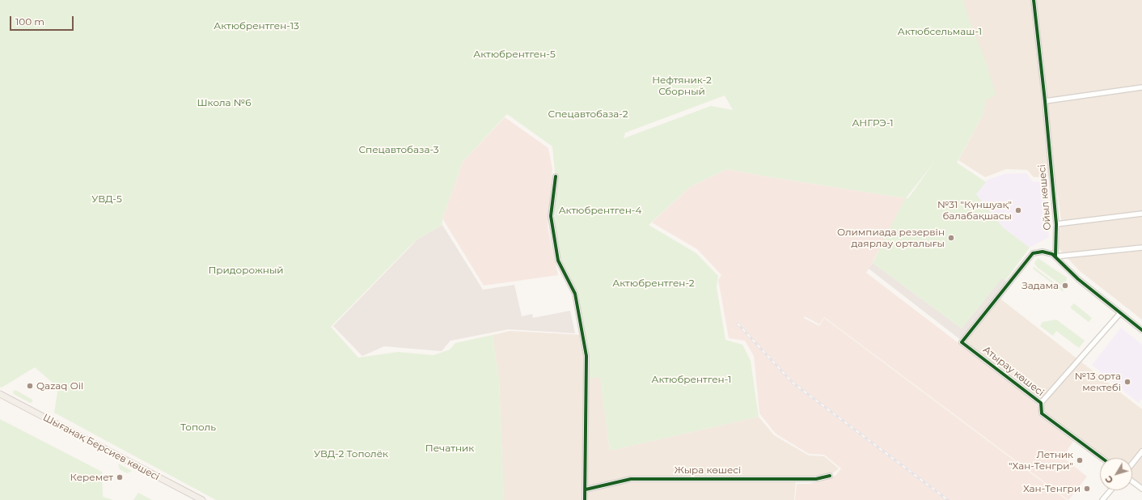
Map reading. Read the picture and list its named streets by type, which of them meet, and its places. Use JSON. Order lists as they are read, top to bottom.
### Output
{
  "streets": {
    "main road": ["Шығанақ Берсиев көшесі"],
    "street": ["Ойыл көшесі", "Атырау көшесі", "Жыра көшесі"]
  },
  "crossings": [
    ["Ойыл көшесі", "Атырау көшесі"]
  ],
  "parks": [
    "Актюбрентген-13",
    "Актюбсельмаш-1",
    "Актюбрентген-5",
    "Нефтяник-2 Сборный",
    "Школа №6",
    "Спецавтобаза-2",
    "АНГРЭ-1",
    "Спецавтобаза-3",
    "УВД-5",
    "Актюбрентген-4",
    "Придорожный",
    "Актюбрентген-2",
    "Актюбрентген-1",
    "Тополь",
    "Печатник",
    "УВД-2 Тополёк"
  ],
  "places": [
    "№31 \"Күншуақ\" балабақшасы",
    "Олимпиада резервін даярлау орталығы",
    "Задама",
    "№13 орта мектебі",
    "Qazaq Oil",
    "Летник \"Хан-Тенгри\"",
    "Керемет",
    "Хан-Тенгри"
  ],
  "scale_bar": "100 m",
  "north": "bottom left"
}
